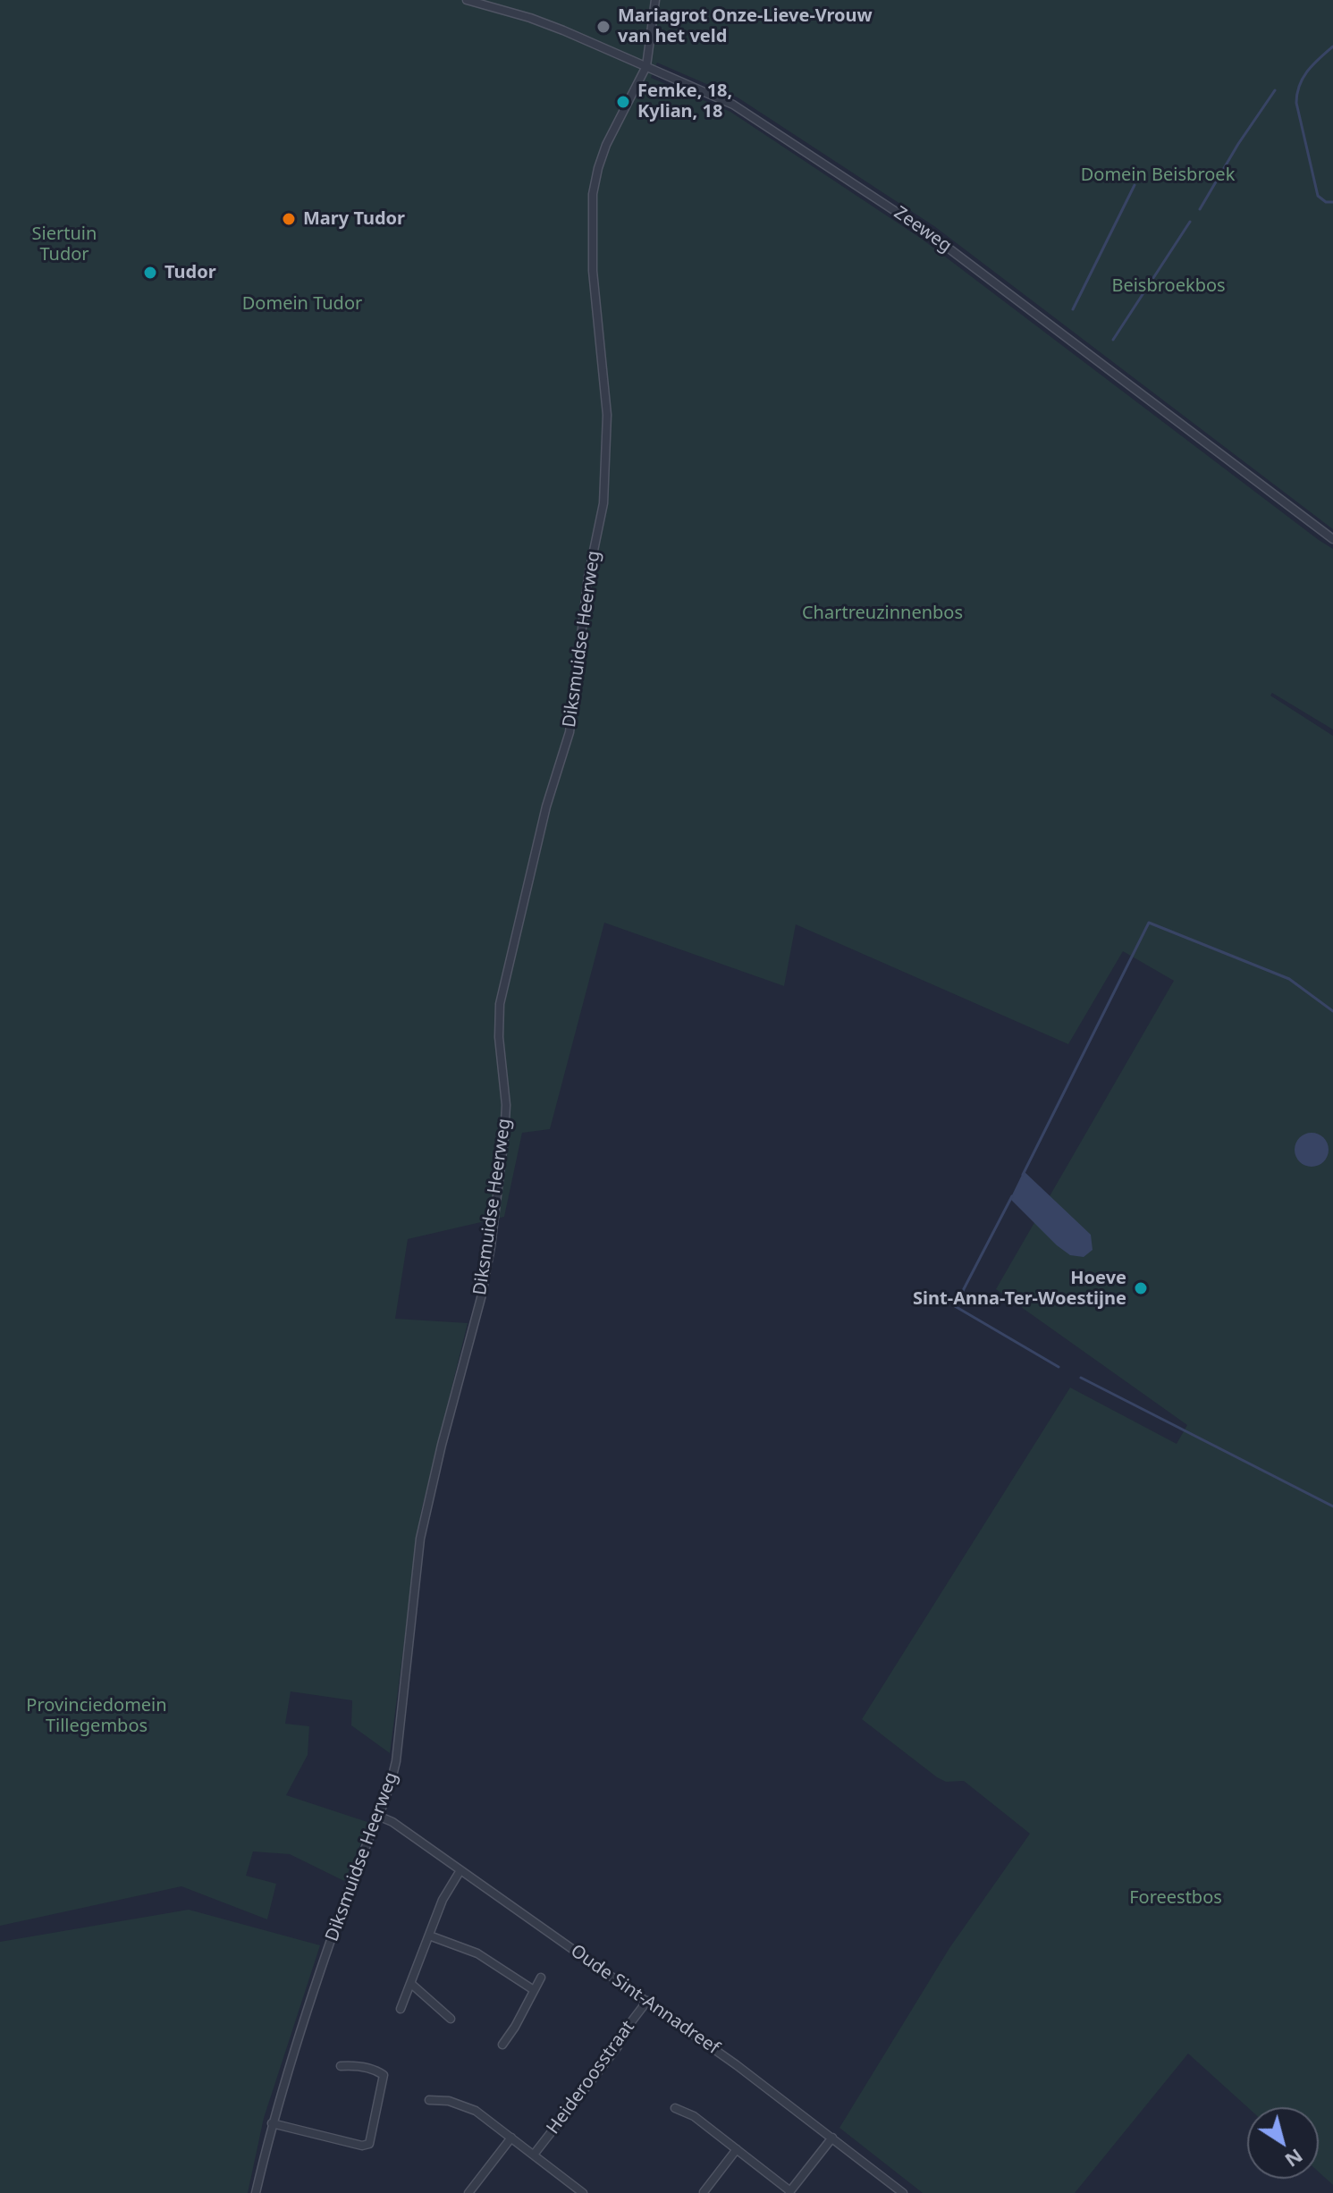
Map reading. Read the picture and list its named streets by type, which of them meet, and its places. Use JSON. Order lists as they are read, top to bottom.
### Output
{
  "streets": {
    "street": [
      "Zeeweg",
      "Diksmuidse Heerweg",
      "Oude Sint-Annadreef",
      "Heideroosstraat"
    ]
  },
  "crossings": [
    ["Zeeweg", "Diksmuidse Heerweg"],
    ["Diksmuidse Heerweg", "Oude Sint-Annadreef"],
    ["Oude Sint-Annadreef", "Heideroosstraat"]
  ],
  "parks": [
    "Domein Beisbroek",
    "Siertuin Tudor",
    "Beisbroekbos",
    "Domein Tudor",
    "Chartreuzinnenbos",
    "Provinciedomein Tillegembos",
    "Foreestbos"
  ],
  "places": [
    "Mariagrot Onze-Lieve-Vrouw van het veld",
    "Femke, 18, Kylian, 18",
    "Mary Tudor",
    "Tudor",
    "Hoeve Sint-Anna-Ter-Woestijne"
  ],
  "north": "bottom right"
}
